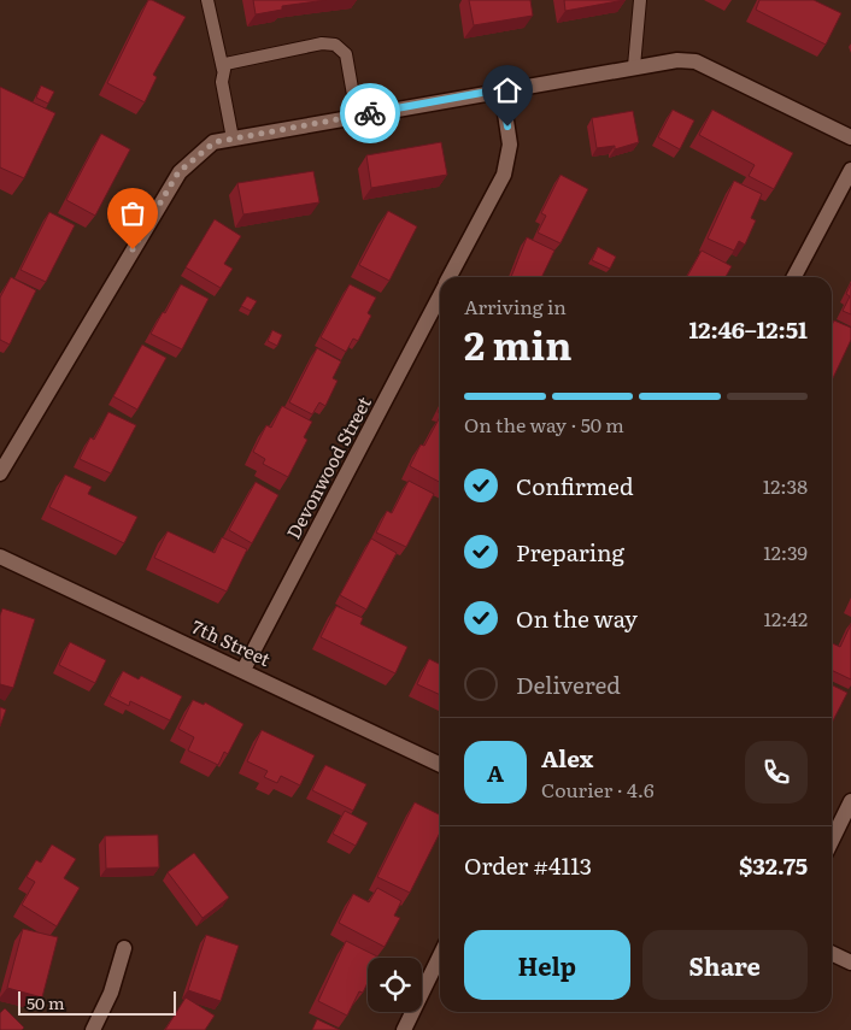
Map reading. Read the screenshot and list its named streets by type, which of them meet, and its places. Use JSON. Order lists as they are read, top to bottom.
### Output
{
  "streets": {
    "street": ["Devonwood Street", "7th Street"]
  },
  "crossings": [
    ["Devonwood Street", "7th Street"]
  ],
  "scale_bar": "50 m",
  "page": {
    "heading": ["2 min", "Arriving in", "12:46–12:51"],
    "panel": [
      "Alex",
      "Courier · 4.6",
      "Order #4113",
      "$32.75"
    ],
    "bar": "On the way · 50 m",
    "list": [
      ["Confirmed", "12:38"],
      ["Preparing", "12:39"],
      ["On the way", "12:42"],
      "Delivered"
    ],
    "round": "A",
    "buttons": ["Help", "Share"],
    "scale": "50 m"
  }
}
